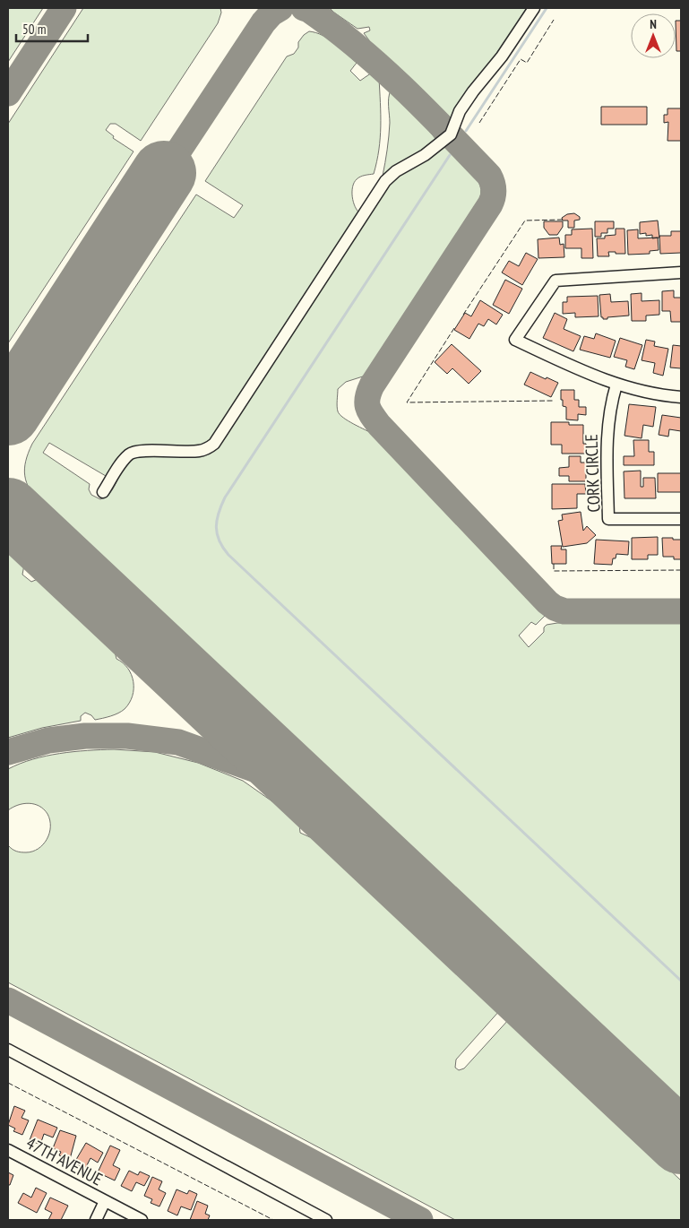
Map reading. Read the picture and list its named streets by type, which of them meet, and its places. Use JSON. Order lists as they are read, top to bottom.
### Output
{
  "streets": {
    "street": ["CORK CIRCLE", "47TH AVENUE"]
  },
  "scale_bar": "50 m",
  "north": "top"
}
